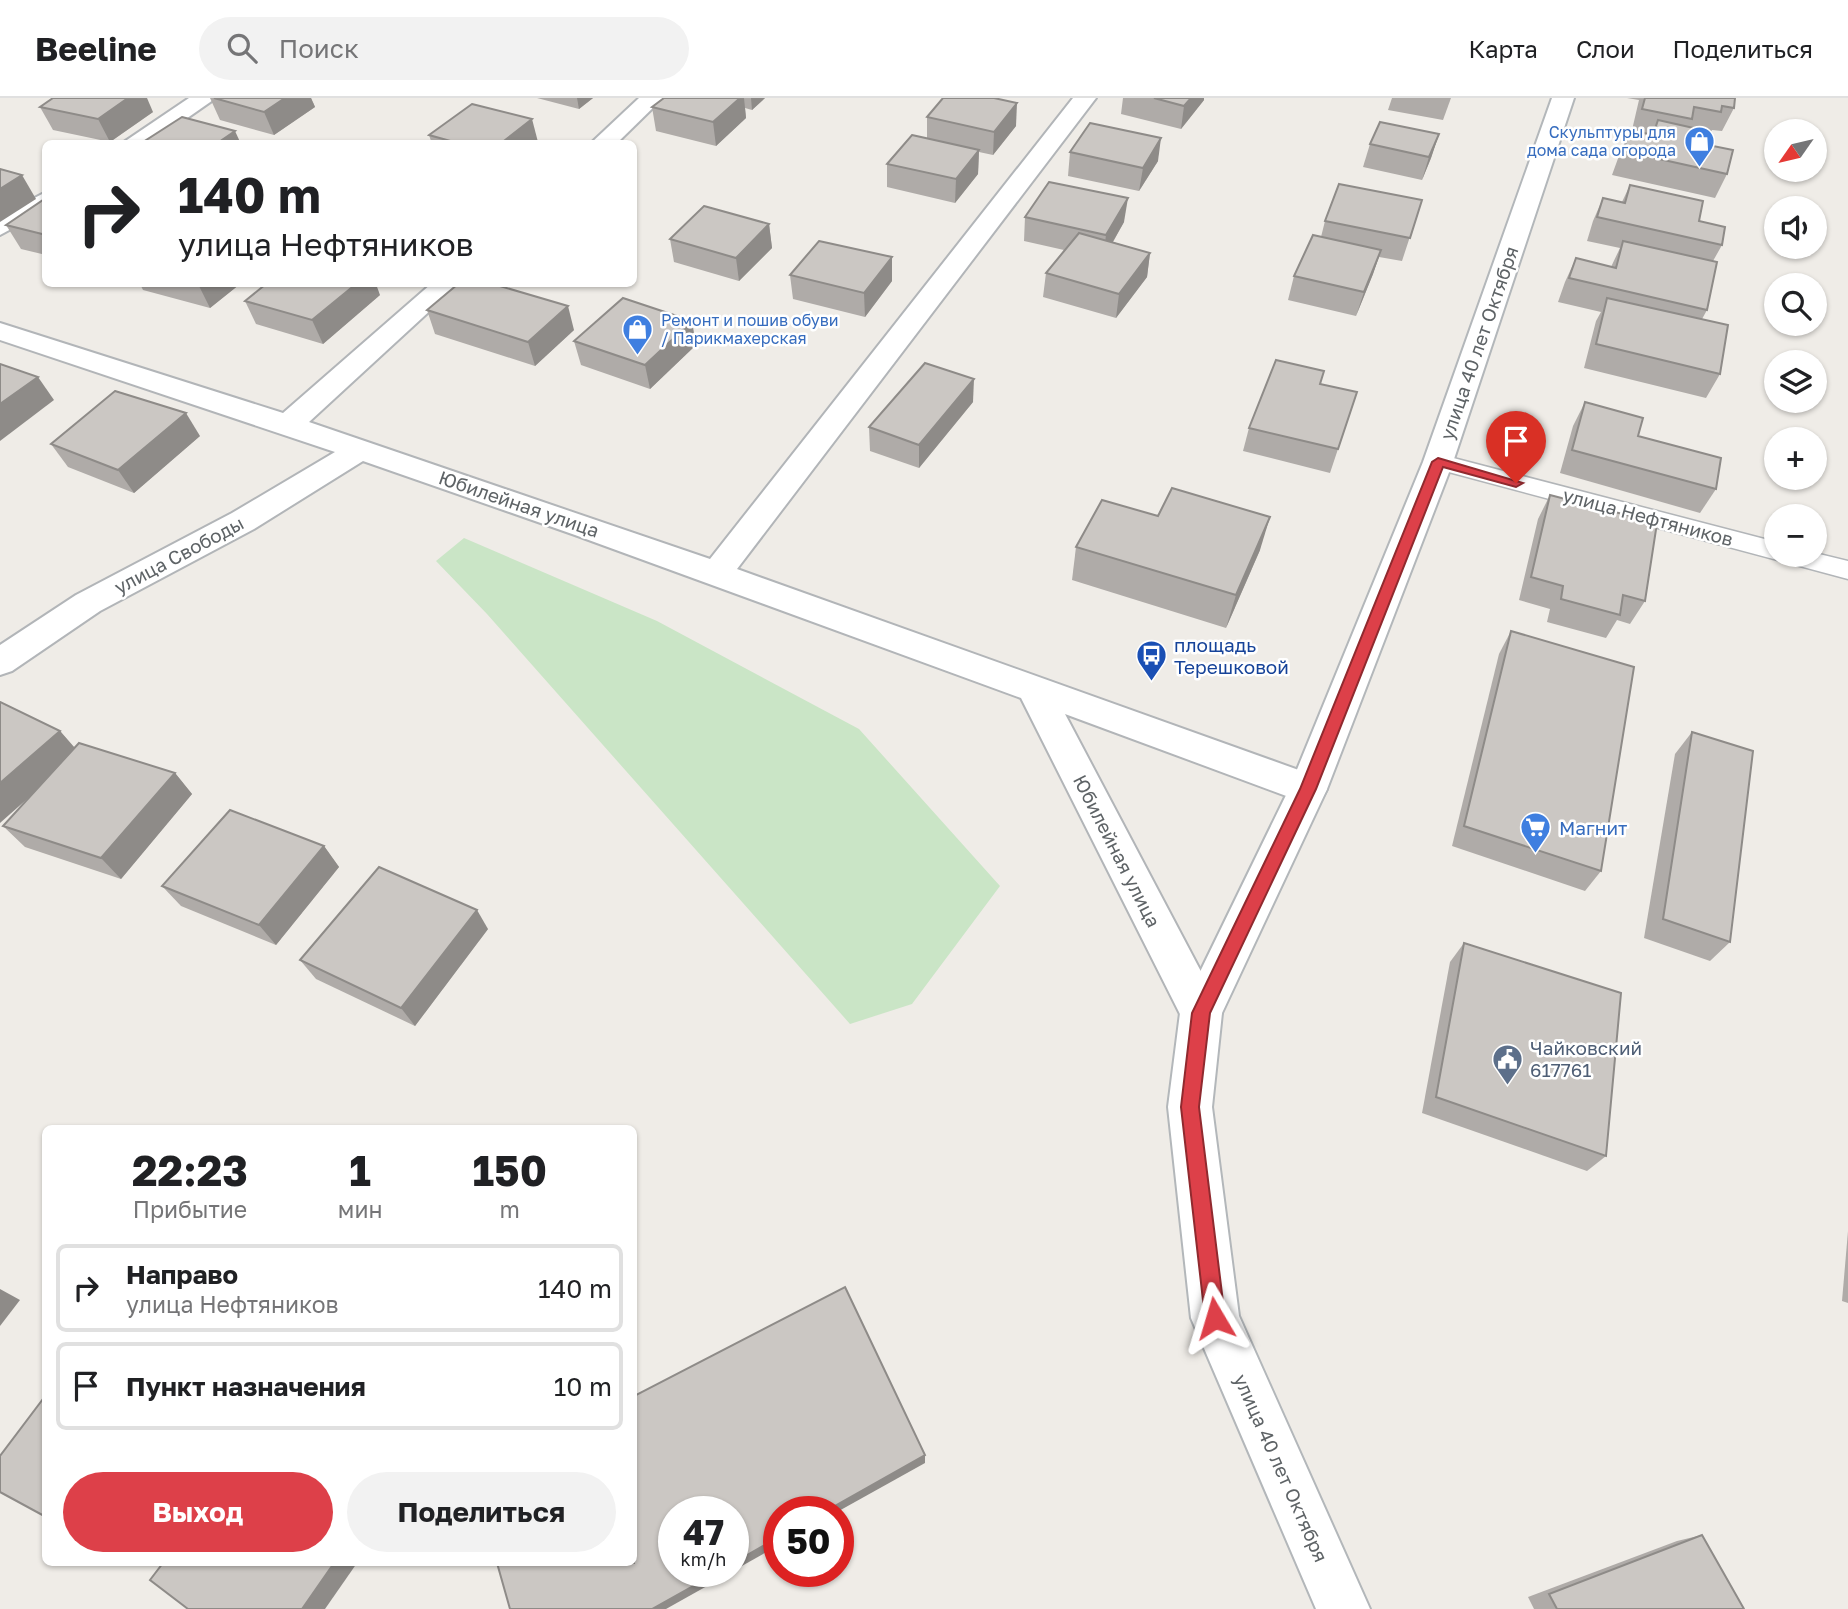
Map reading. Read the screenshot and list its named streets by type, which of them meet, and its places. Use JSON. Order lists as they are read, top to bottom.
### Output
{
  "streets": {
    "street": ["улица 40 лет Октября", "Юбилейная улица", "улица Свободы"],
    "lane": ["улица Нефтяников"]
  },
  "crossings": [
    ["улица 40 лет Октября", "Юбилейная улица"],
    ["улица 40 лет Октября", "улица Нефтяников"],
    ["Юбилейная улица", "улица Свободы"]
  ],
  "places": {
    "shop": ["Скульптуры для дома сада огорода", "Ремонт и пошив обуви / Парикмахерская"],
    "bus stop": ["площадь Терешковой"],
    "supermarket": ["Магнит"],
    "public building": ["Чайковский 617761"]
  },
  "north": "bottom left",
  "page": {
    "header": "Beeline",
    "search": "Поиск",
    "nav": ["Карта", "Слои", "Поделиться"],
    "map_buttons": ["+", "−"],
    "turn": ["140 m", "улица Нефтяников"],
    "eta": [
      "22:23",
      "Прибытие",
      "1",
      "мин",
      "150",
      "m"
    ],
    "list": [
      {
        "name": "Направо",
        "note": "улица Нефтяников",
        "value": "140 m"
      },
      {
        "name": "Пункт назначения",
        "value": "10 m"
      }
    ],
    "buttons": ["Выход", "Поделиться"],
    "speed": "47 km/h",
    "limit": "50"
  }
}
